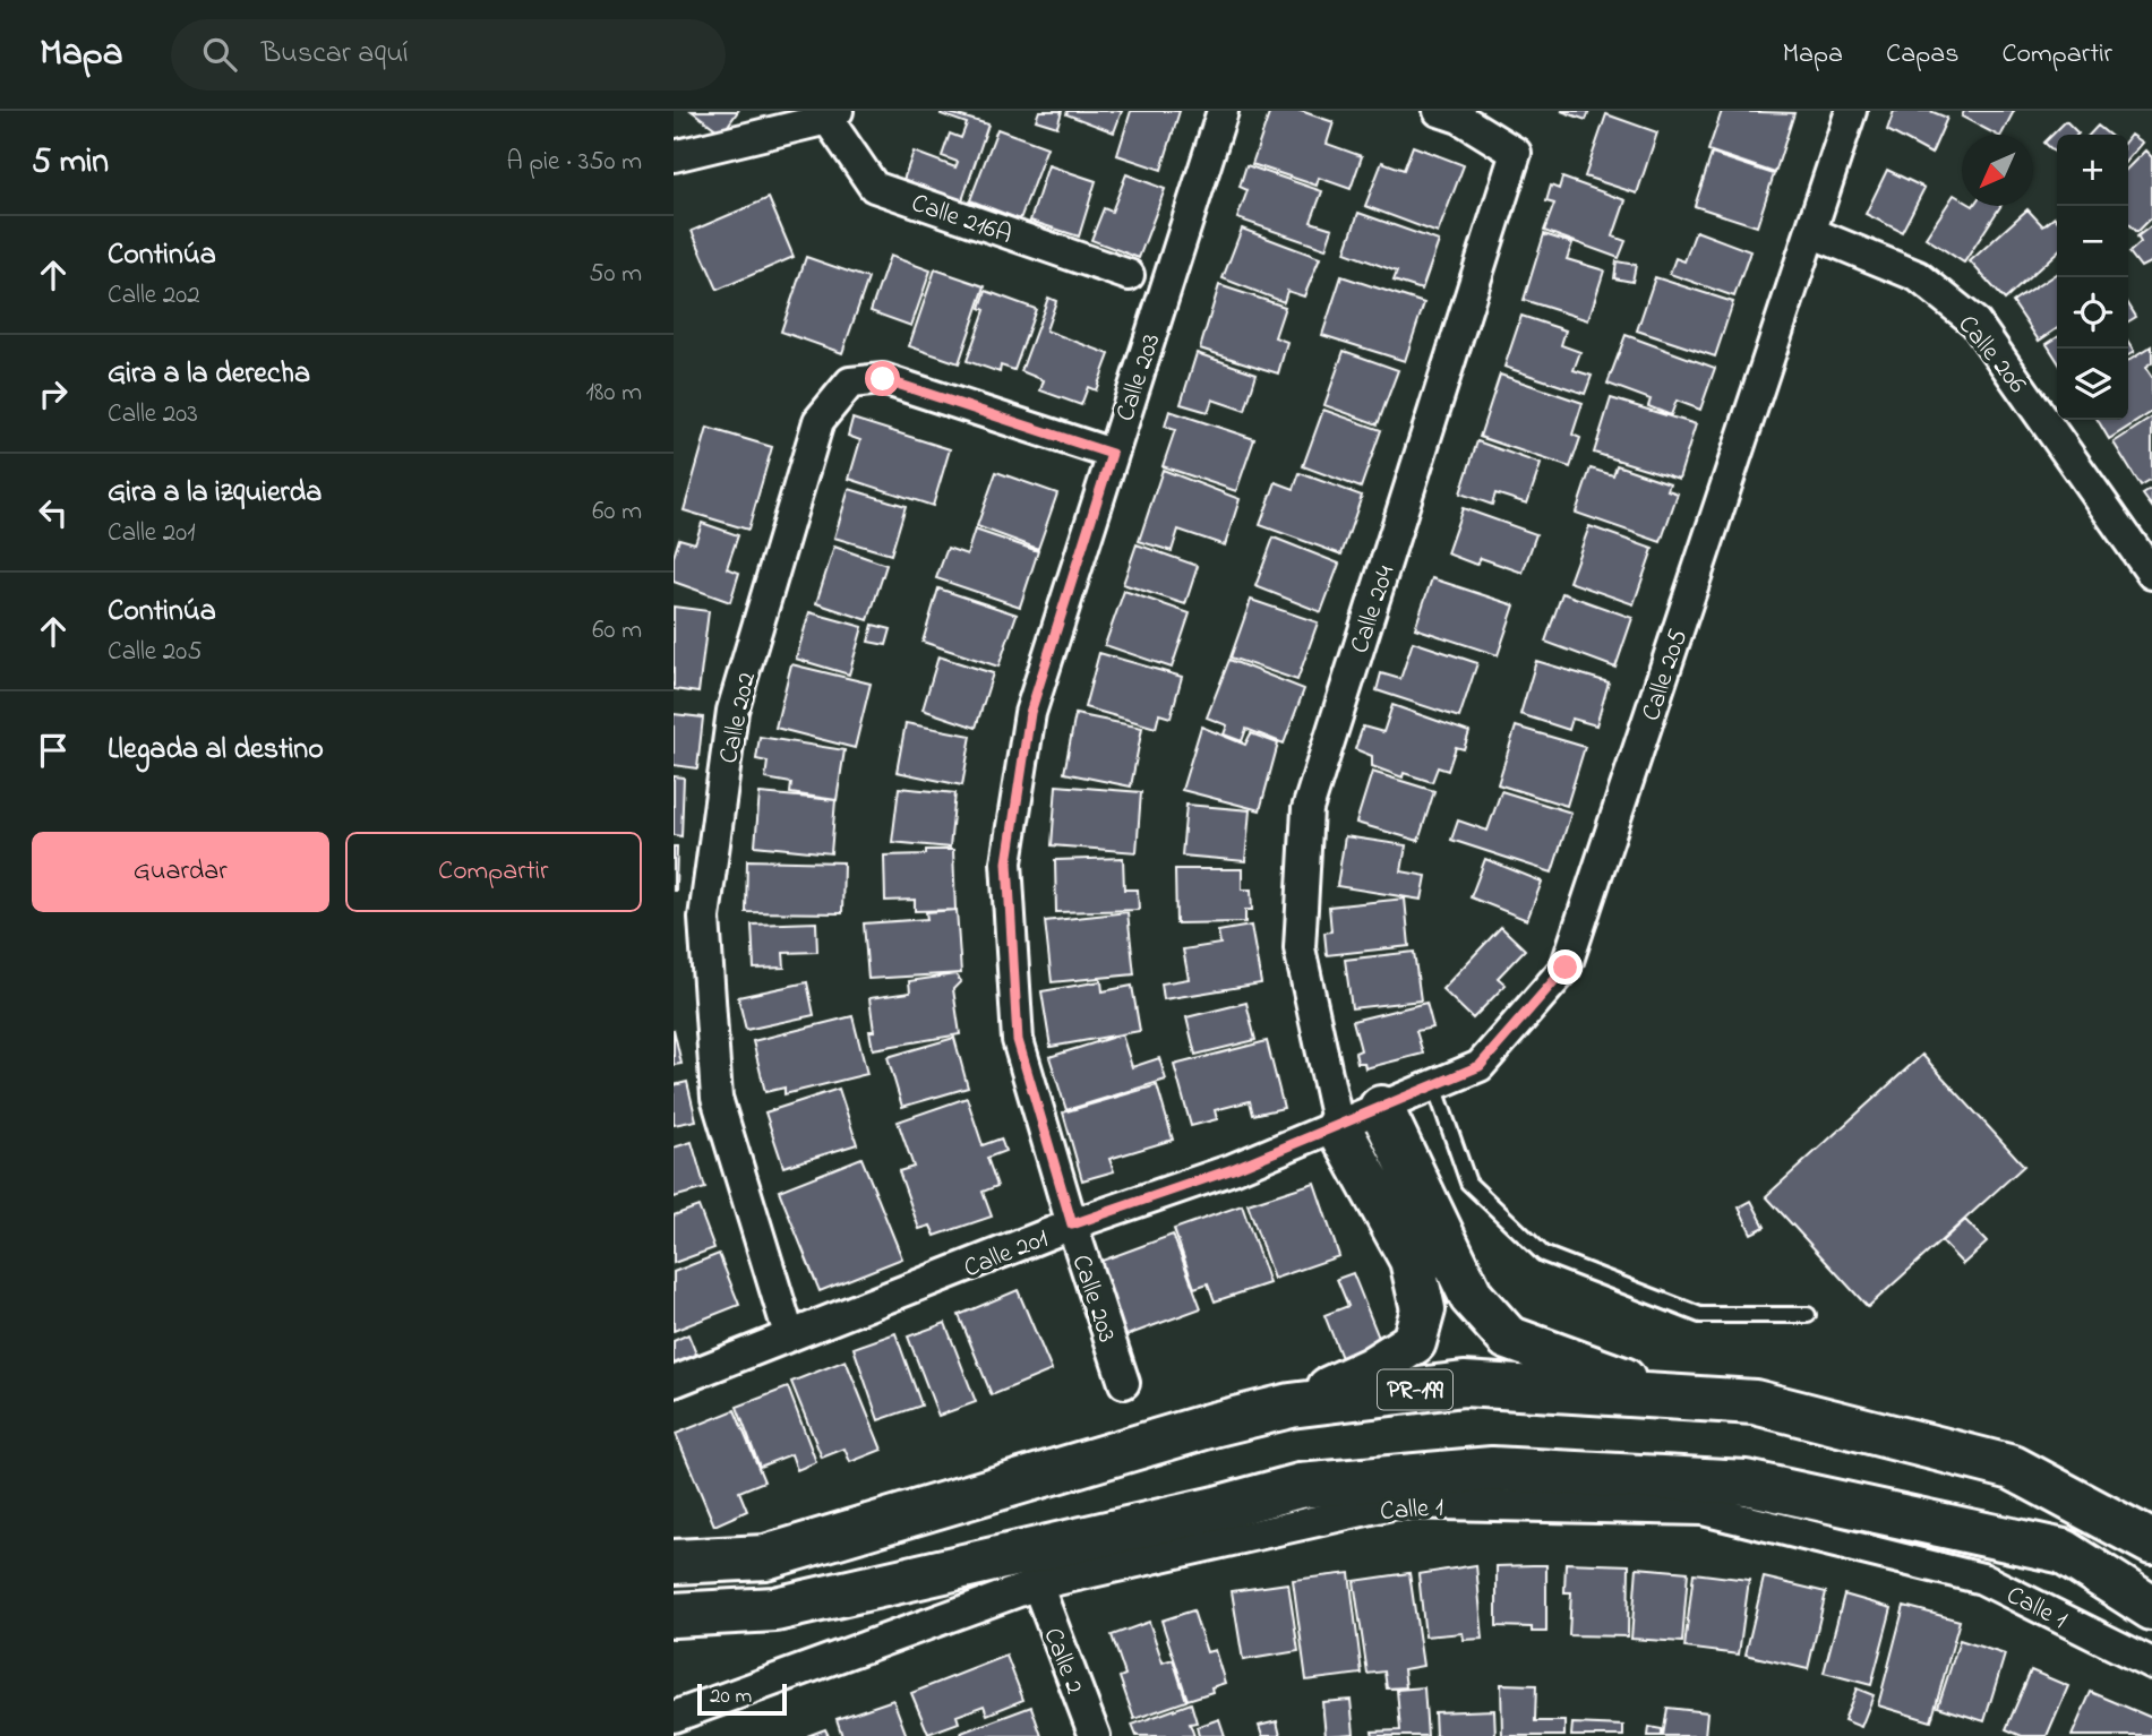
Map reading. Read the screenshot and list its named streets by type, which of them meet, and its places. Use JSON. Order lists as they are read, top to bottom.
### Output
{
  "streets": {
    "main road": ["PR-199"],
    "street": [
      "Calle 216A",
      "Calle 206",
      "Calle 203",
      "Calle 204",
      "Calle 205",
      "Calle 202",
      "Calle 201",
      "Calle 1",
      "Calle 2"
    ]
  },
  "crossings": [
    ["Calle 206", "Calle 205"],
    ["Calle 203", "Calle 202"],
    ["Calle 203", "Calle 201"],
    ["Calle 204", "Calle 205"],
    ["Calle 204", "Calle 201"],
    ["Calle 205", "Calle 201"],
    ["Calle 202", "Calle 201"],
    ["Calle 1", "Calle 2"]
  ],
  "scale_bar": "20 m",
  "north": "bottom left",
  "page": {
    "header": "Mapa",
    "search": "Buscar aquí",
    "nav": ["Mapa", "Capas", "Compartir"],
    "heading": ["5 min", "A pie · 350 m"],
    "map_buttons": ["+", "−"],
    "list": [
      ["Continúa", "Calle 202", "50 m"],
      ["Gira a la derecha", "Calle 203", "180 m"],
      ["Gira a la izquierda", "Calle 201", "60 m"],
      ["Continúa", "Calle 205", "60 m"],
      "Llegada al destino"
    ],
    "buttons": ["Guardar", "Compartir"],
    "scale": "20 m"
  }
}
